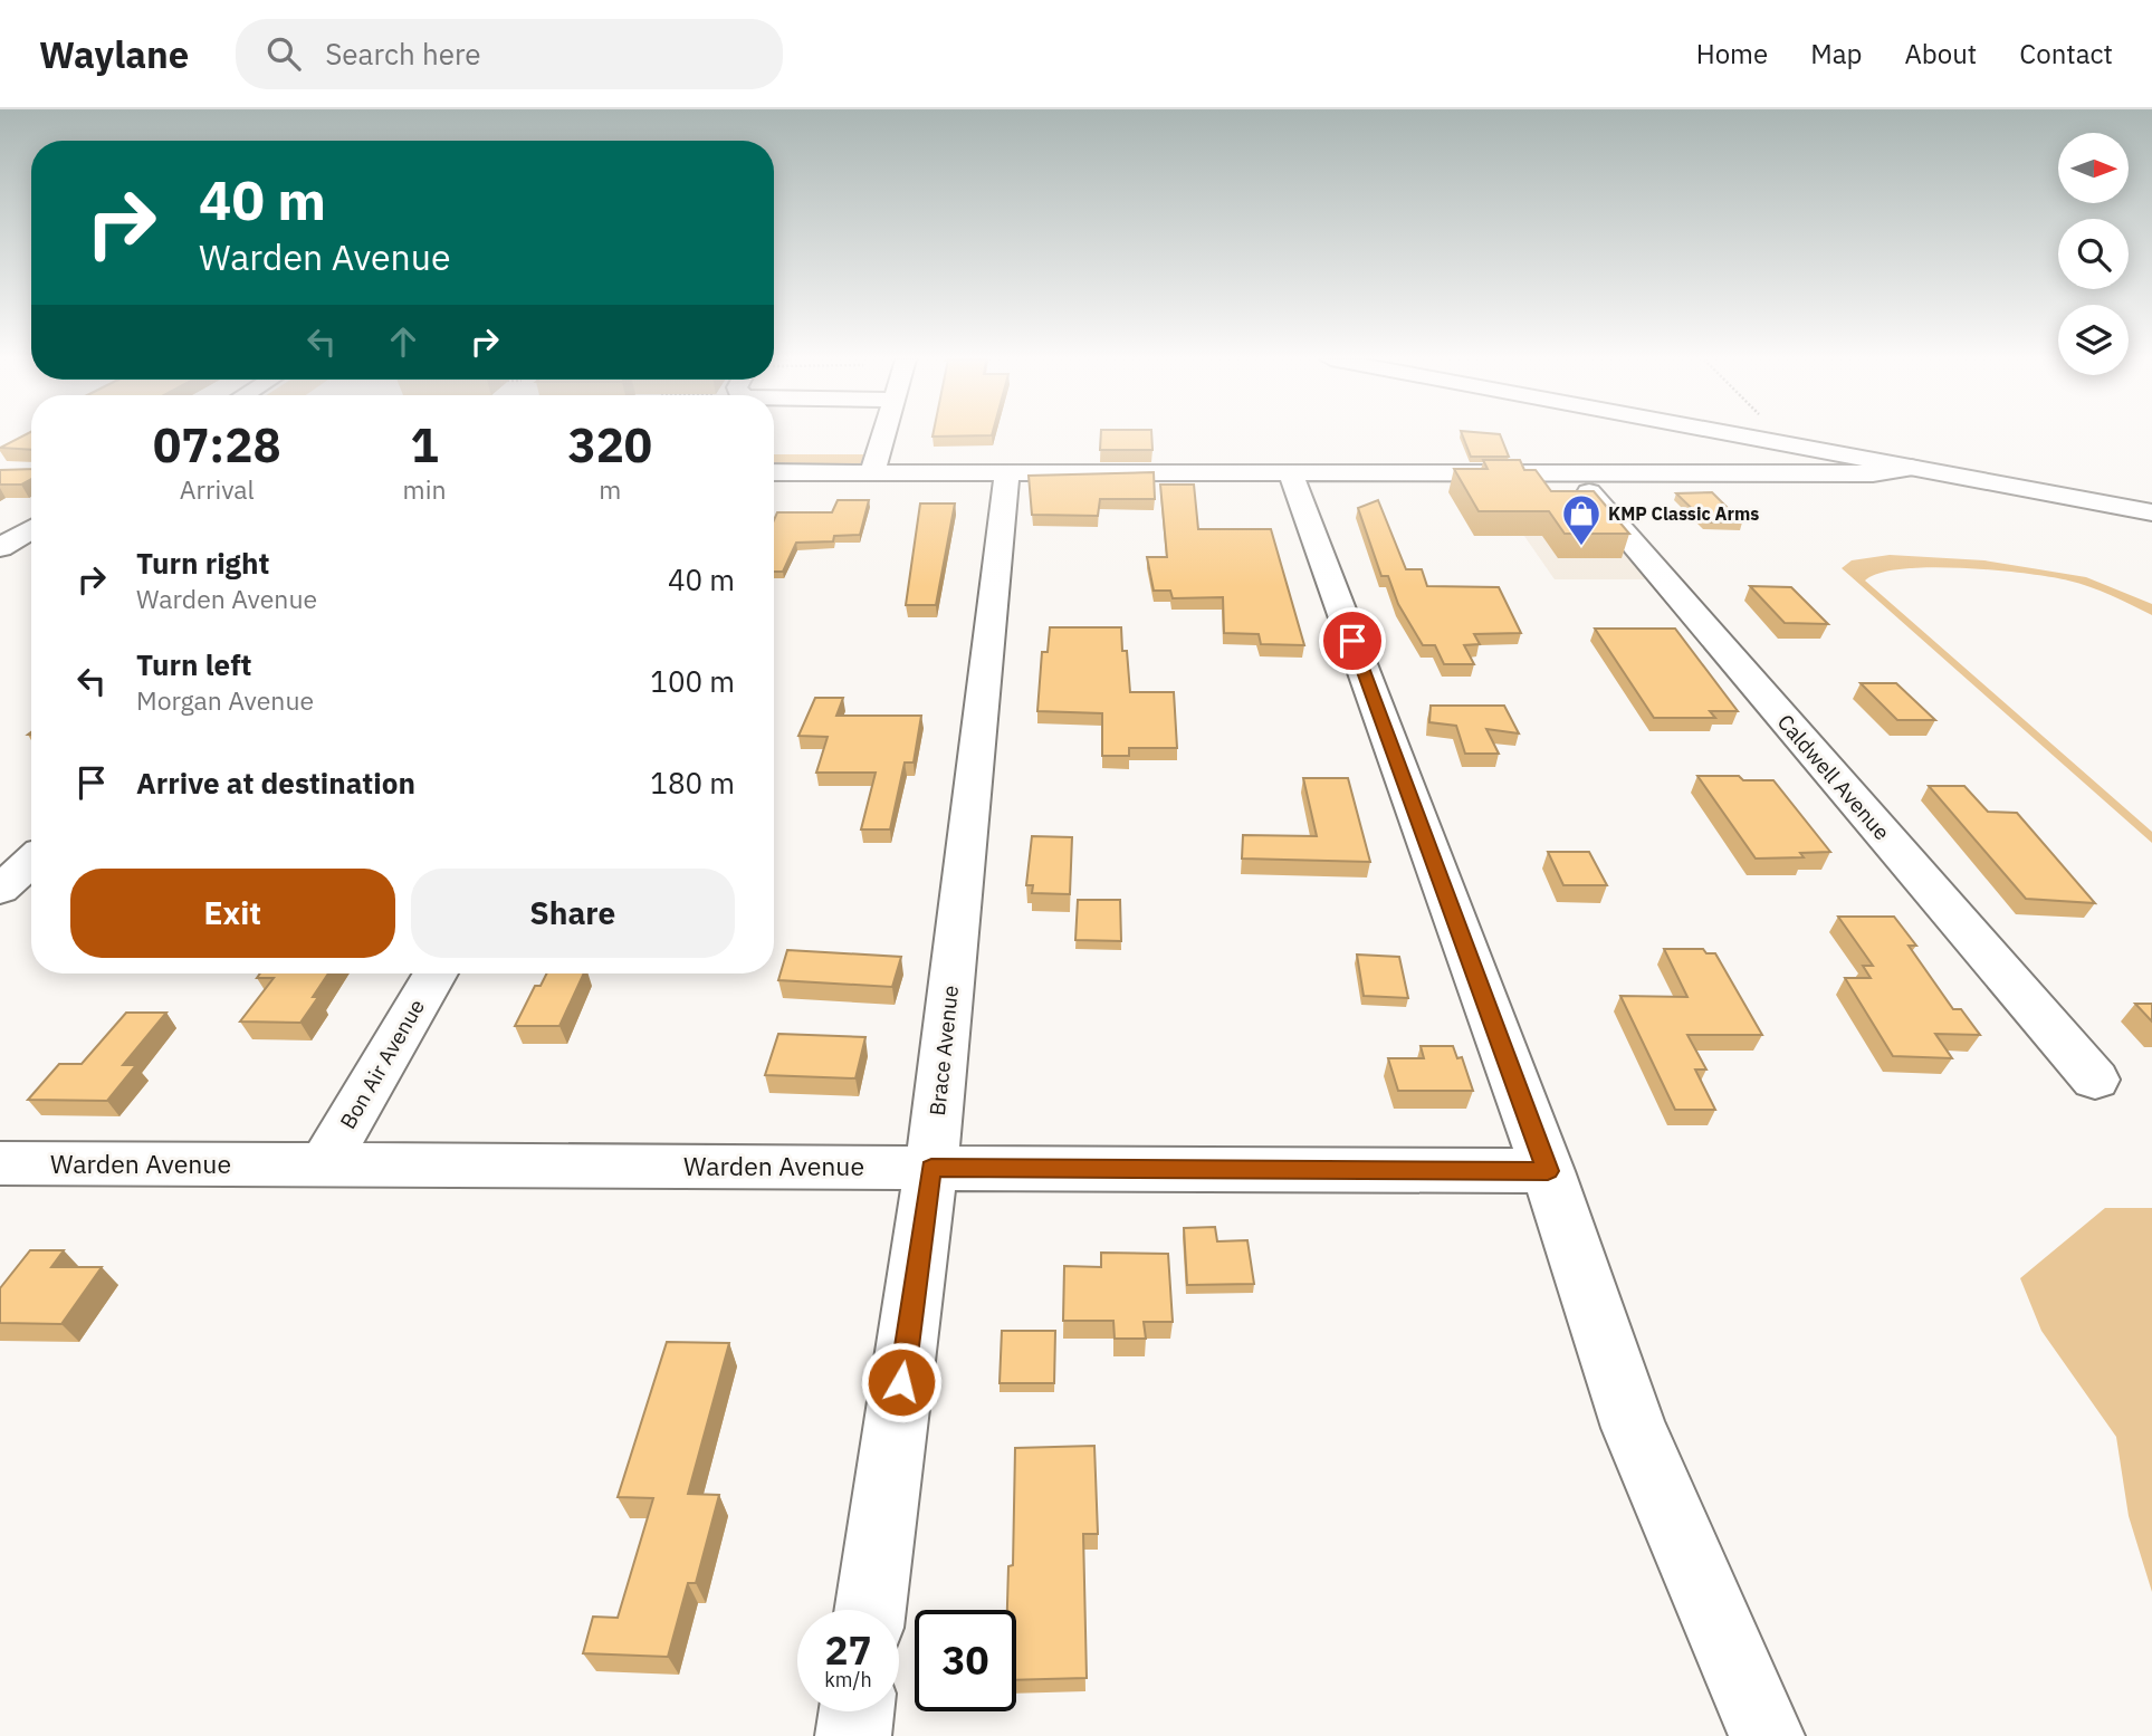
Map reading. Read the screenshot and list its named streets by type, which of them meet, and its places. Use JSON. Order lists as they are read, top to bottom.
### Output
{
  "streets": {
    "street": [
      "Caldwell Avenue",
      "Brace Avenue",
      "Bon Air Avenue",
      "Warden Avenue"
    ]
  },
  "crossings": [
    ["Brace Avenue", "Warden Avenue"],
    ["Bon Air Avenue", "Warden Avenue"]
  ],
  "places": {
    "shop": ["KMP Classic Arms"]
  },
  "north": "right",
  "page": {
    "header": "Waylane",
    "search": "Search here",
    "nav": [
      "Home",
      "Map",
      "About",
      "Contact"
    ],
    "turn": ["40 m", "Warden Avenue"],
    "eta": [
      "07:28",
      "Arrival",
      "1",
      "min",
      "320",
      "m"
    ],
    "list": [
      {
        "name": "Turn right",
        "note": "Warden Avenue",
        "value": "40 m"
      },
      {
        "name": "Turn left",
        "note": "Morgan Avenue",
        "value": "100 m"
      },
      {
        "name": "Arrive at destination",
        "value": "180 m"
      }
    ],
    "buttons": ["Exit", "Share"],
    "speed": "27 km/h",
    "limit": "30"
  }
}
